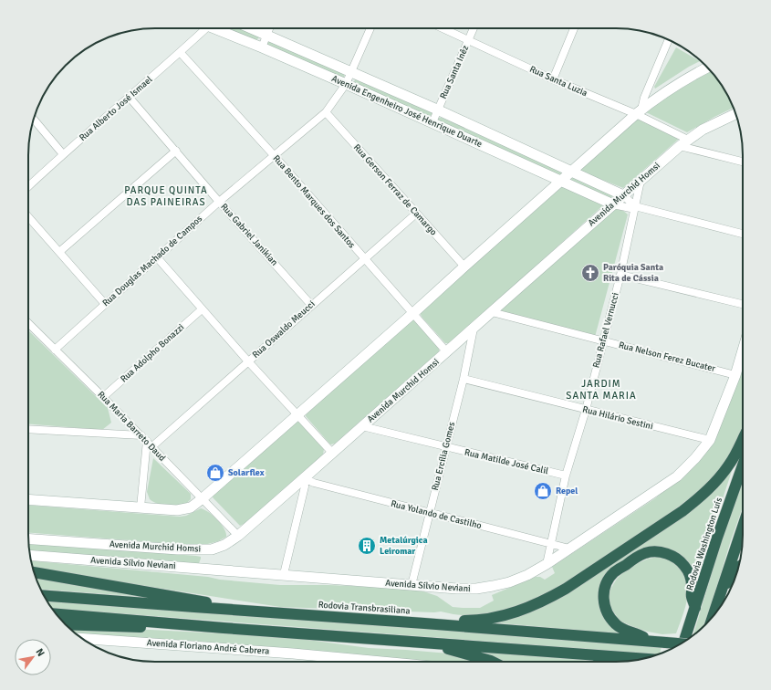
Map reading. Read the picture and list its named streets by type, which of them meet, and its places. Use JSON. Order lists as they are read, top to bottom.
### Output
{
  "streets": {
    "highway": ["Rodovia Washington Luís", "Rodovia Transbrasiliana"],
    "main road": [
      "Avenida Engenheiro José Henrique Duarte",
      "Avenida Murchid Homsi",
      "Avenida Sílvio Neviani",
      "Avenida Floriano André Cabrera"
    ],
    "street": [
      "Rua Santa Inêz",
      "Rua Santa Luzia",
      "Rua Alberto José Ismael",
      "Rua Gerson Ferraz de Camargo",
      "Rua Bento Marques dos Santos",
      "Rua Gabriel Janikian",
      "Rua Douglas Machado de Campos",
      "Rua Oswaldo Meucci",
      "Rua Rafael Vernucci",
      "Rua Adolpho Bonazzi",
      "Rua Nelson Ferez Bucater",
      "Rua Hilário Sestini",
      "Rua Maria Barreto Daud",
      "Rua Ercília Gomes",
      "Rua Matilde José Calil",
      "Rua Yolando de Castilho"
    ]
  },
  "crossings": [
    ["Rua Santa Inêz", "Rua Santa Luzia"],
    ["Rua Santa Inêz", "Avenida Engenheiro José Henrique Duarte"],
    ["Rua Santa Luzia", "Avenida Murchid Homsi"],
    ["Rua Alberto José Ismael", "Rua Bento Marques dos Santos"],
    ["Rua Alberto José Ismael", "Rua Gabriel Janikian"],
    ["Avenida Engenheiro José Henrique Duarte", "Avenida Murchid Homsi"],
    ["Avenida Engenheiro José Henrique Duarte", "Rua Douglas Machado de Campos"],
    ["Rua Gerson Ferraz de Camargo", "Rua Douglas Machado de Campos"],
    ["Rua Gerson Ferraz de Camargo", "Rua Oswaldo Meucci"],
    ["Avenida Murchid Homsi", "Rua Bento Marques dos Santos"],
    ["Avenida Murchid Homsi", "Rua Rafael Vernucci"],
    ["Avenida Murchid Homsi", "Rua Nelson Ferez Bucater"],
    ["Avenida Murchid Homsi", "Rua Maria Barreto Daud"],
    ["Avenida Murchid Homsi", "Rua Ercília Gomes"],
    ["Avenida Murchid Homsi", "Rua Matilde José Calil"],
    ["Avenida Murchid Homsi", "Rua Yolando de Castilho"],
    ["Rua Bento Marques dos Santos", "Rua Douglas Machado de Campos"],
    ["Rua Bento Marques dos Santos", "Rua Oswaldo Meucci"],
    ["Rua Gabriel Janikian", "Rua Douglas Machado de Campos"],
    ["Rua Gabriel Janikian", "Rua Oswaldo Meucci"],
    ["Rua Douglas Machado de Campos", "Rua Maria Barreto Daud"],
    ["Rua Oswaldo Meucci", "Rua Maria Barreto Daud"],
    ["Rua Rafael Vernucci", "Rua Nelson Ferez Bucater"],
    ["Rua Rafael Vernucci", "Rua Hilário Sestini"],
    ["Rua Rafael Vernucci", "Rua Matilde José Calil"],
    ["Rua Rafael Vernucci", "Rua Yolando de Castilho"],
    ["Rua Rafael Vernucci", "Avenida Sílvio Neviani"],
    ["Rua Adolpho Bonazzi", "Rua Maria Barreto Daud"],
    ["Rua Nelson Ferez Bucater", "Avenida Sílvio Neviani"],
    ["Rua Hilário Sestini", "Rua Ercília Gomes"],
    ["Rua Hilário Sestini", "Avenida Sílvio Neviani"],
    ["Rua Ercília Gomes", "Rua Matilde José Calil"],
    ["Rua Ercília Gomes", "Rua Yolando de Castilho"],
    ["Rua Ercília Gomes", "Avenida Sílvio Neviani"],
    ["Rua Yolando de Castilho", "Avenida Sílvio Neviani"]
  ],
  "districts": ["PARQUE QUINTA DAS PAINEIRAS", "JARDIM SANTA MARIA"],
  "places": {
    "church": ["Paróquia Santa Rita de Cássia"],
    "shop": ["Solarflex", "Repel"],
    "building": ["Metalúrgica Leiromar"]
  },
  "north": "top right"
}
